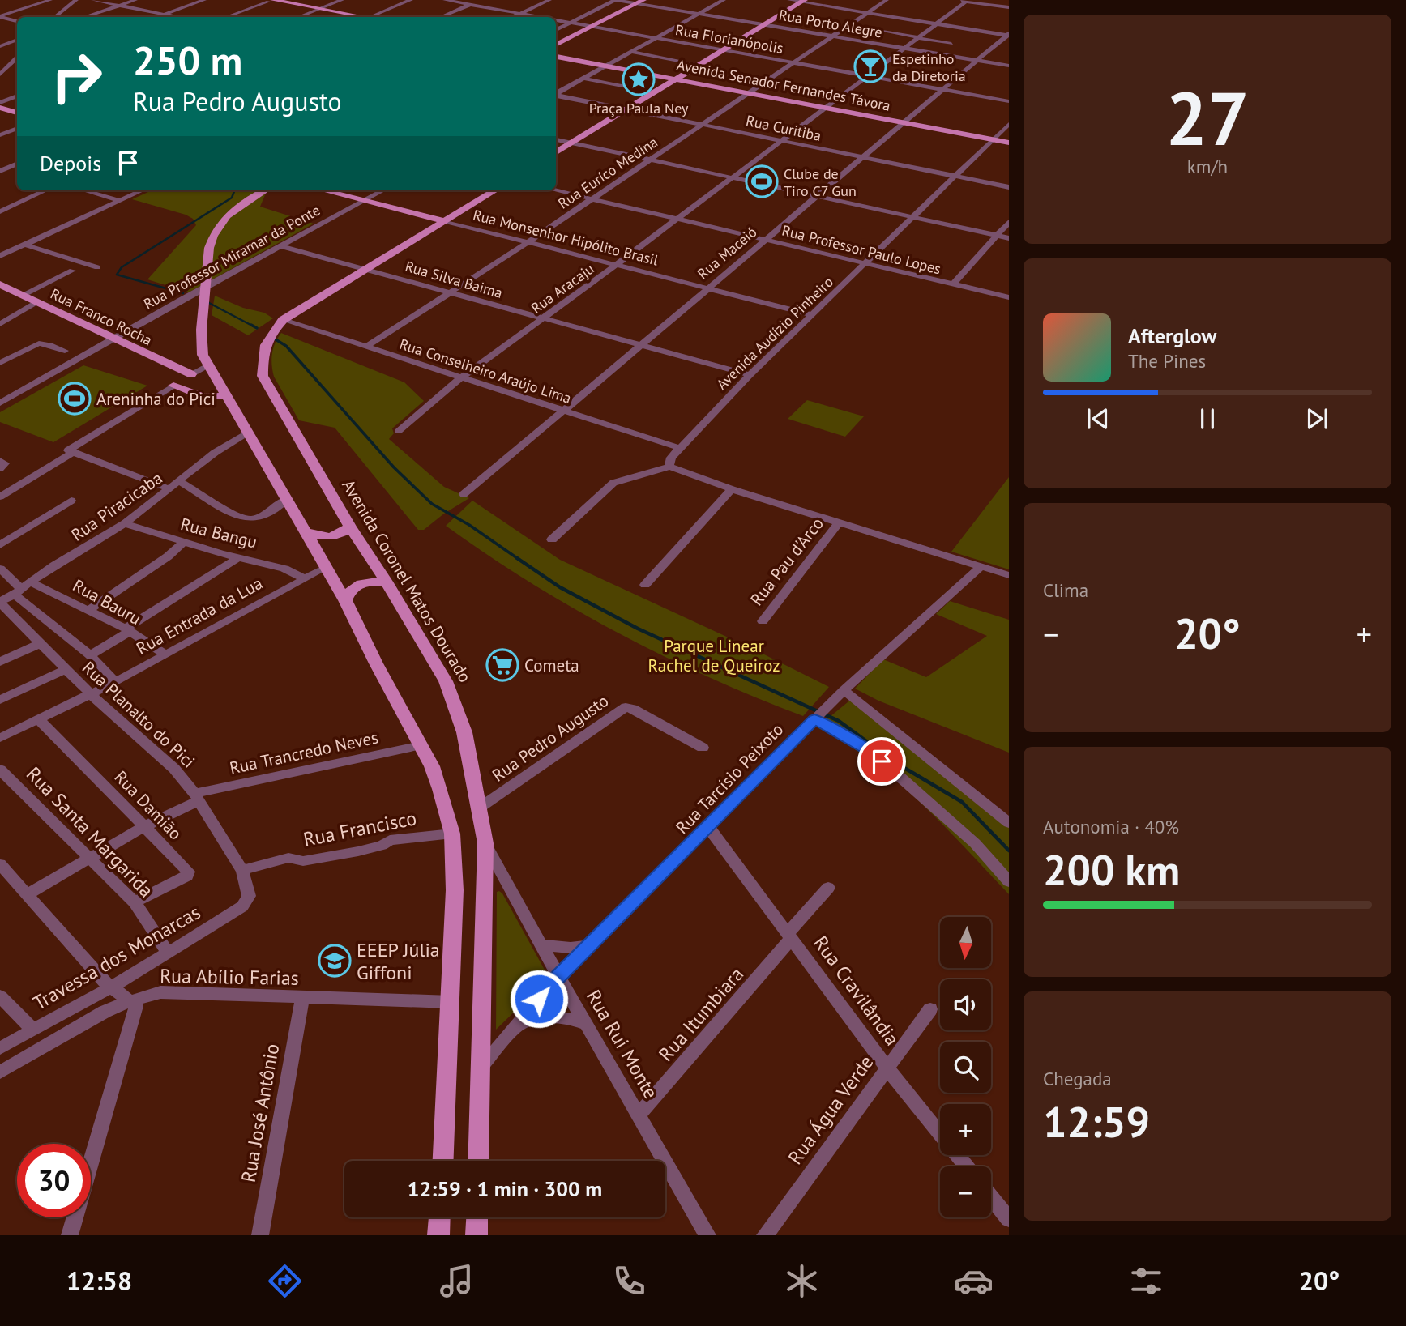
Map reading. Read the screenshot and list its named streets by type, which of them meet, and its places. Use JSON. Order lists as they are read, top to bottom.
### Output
{
  "streets": {
    "main road": [
      "Avenida Senador Fernandes Távora",
      "Rua Monsenhor Hipólito Brasil",
      "Rua Franco Rocha",
      "Avenida Coronel Matos Dourado"
    ],
    "street": [
      "Rua Porto Alegre",
      "Rua Florianópolis",
      "Rua Curitiba",
      "Rua Euríco Medina",
      "Rua Professor Paulo Lopes",
      "Rua Maceió",
      "Rua Professor Miramar da Ponte",
      "Rua Silva Baima",
      "Rua Aracaju",
      "Avenida Audízio Pinheiro",
      "Rua Conselheiro Araújo Lima",
      "Rua Piracicaba",
      "Rua Bangu",
      "Rua Pau d'Arco",
      "Rua Bauru",
      "Rua Entrada da Lua",
      "Rua Planalto do Pici",
      "Rua Pedro Augusto",
      "Rua Trancredo Neves",
      "Rua Tarcísio Peixoto",
      "Rua Damião",
      "Rua Francisco",
      "Rua Santa Margarida",
      "Travessa dos Monarcas",
      "Rua Abílio Farias",
      "Rua Cravilândia",
      "Rua Itumbiara",
      "Rua Rui Monte",
      "Rua Água Verde",
      "Rua José Antônio"
    ]
  },
  "crossings": [
    ["Rua Porto Alegre", "Rua Euríco Medina"],
    ["Rua Porto Alegre", "Rua Maceió"],
    ["Rua Porto Alegre", "Rua Aracaju"],
    ["Rua Florianópolis", "Rua Euríco Medina"],
    ["Rua Florianópolis", "Rua Maceió"],
    ["Rua Florianópolis", "Rua Aracaju"],
    ["Avenida Senador Fernandes Távora", "Rua Euríco Medina"],
    ["Avenida Senador Fernandes Távora", "Rua Maceió"],
    ["Avenida Senador Fernandes Távora", "Rua Aracaju"],
    ["Avenida Senador Fernandes Távora", "Avenida Audízio Pinheiro"],
    ["Rua Curitiba", "Rua Euríco Medina"],
    ["Rua Curitiba", "Rua Maceió"],
    ["Rua Curitiba", "Rua Aracaju"],
    ["Rua Curitiba", "Avenida Audízio Pinheiro"],
    ["Rua Euríco Medina", "Rua Monsenhor Hipólito Brasil"],
    ["Rua Euríco Medina", "Rua Professor Paulo Lopes"],
    ["Rua Euríco Medina", "Rua Silva Baima"],
    ["Rua Euríco Medina", "Rua Conselheiro Araújo Lima"],
    ["Rua Monsenhor Hipólito Brasil", "Rua Maceió"],
    ["Rua Monsenhor Hipólito Brasil", "Rua Professor Miramar da Ponte"],
    ["Rua Monsenhor Hipólito Brasil", "Rua Aracaju"],
    ["Rua Monsenhor Hipólito Brasil", "Avenida Audízio Pinheiro"],
    ["Rua Monsenhor Hipólito Brasil", "Avenida Coronel Matos Dourado"],
    ["Rua Professor Paulo Lopes", "Rua Maceió"],
    ["Rua Professor Paulo Lopes", "Rua Aracaju"],
    ["Rua Professor Paulo Lopes", "Avenida Audízio Pinheiro"],
    ["Rua Maceió", "Rua Silva Baima"],
    ["Rua Maceió", "Rua Conselheiro Araújo Lima"],
    ["Rua Professor Miramar da Ponte", "Rua Silva Baima"],
    ["Rua Professor Miramar da Ponte", "Rua Franco Rocha"],
    ["Rua Silva Baima", "Rua Aracaju"],
    ["Rua Silva Baima", "Avenida Audízio Pinheiro"],
    ["Rua Silva Baima", "Avenida Coronel Matos Dourado"],
    ["Rua Aracaju", "Rua Conselheiro Araújo Lima"],
    ["Avenida Audízio Pinheiro", "Rua Conselheiro Araújo Lima"],
    ["Rua Conselheiro Araújo Lima", "Avenida Coronel Matos Dourado"],
    ["Rua Piracicaba", "Rua Bangu"],
    ["Rua Piracicaba", "Rua Bauru"],
    ["Rua Piracicaba", "Rua Planalto do Pici"],
    ["Rua Bangu", "Rua Entrada da Lua"],
    ["Avenida Coronel Matos Dourado", "Rua Pedro Augusto"],
    ["Avenida Coronel Matos Dourado", "Rua Tarcísio Peixoto"],
    ["Avenida Coronel Matos Dourado", "Rua Rui Monte"],
    ["Rua Bauru", "Rua Entrada da Lua"],
    ["Rua Entrada da Lua", "Rua Planalto do Pici"],
    ["Rua Entrada da Lua", "Rua Damião"],
    ["Rua Planalto do Pici", "Rua Trancredo Neves"],
    ["Rua Planalto do Pici", "Rua Francisco"],
    ["Rua Planalto do Pici", "Travessa dos Monarcas"],
    ["Rua Trancredo Neves", "Rua Damião"],
    ["Rua Trancredo Neves", "Rua Santa Margarida"],
    ["Rua Tarcísio Peixoto", "Rua Cravilândia"],
    ["Rua Tarcísio Peixoto", "Rua Rui Monte"],
    ["Rua Damião", "Rua Santa Margarida"],
    ["Rua Santa Margarida", "Travessa dos Monarcas"],
    ["Rua Abílio Farias", "Rua José Antônio"],
    ["Rua Cravilândia", "Rua Itumbiara"],
    ["Rua Cravilândia", "Rua Água Verde"],
    ["Rua Itumbiara", "Rua Rui Monte"]
  ],
  "parks": ["Parque Linear Rachel de Queiroz"],
  "places": {
    "bar": ["Espetinho da Diretoria"],
    "place": ["Praça Paula Ney"],
    "sports": ["Clube de Tiro C7 Gun", "Areninha do Pici"],
    "supermarket": ["Cometa"],
    "school or university": ["EEEP Júlia Giffoni"]
  },
  "north": "bottom",
  "page": {
    "tile": [
      ["27", "km/h"],
      "Clima",
      ["Autonomia · 40%", "200 km"],
      ["Chegada", "12:59"]
    ],
    "turn": ["250 m", "Rua Pedro Augusto"],
    "then": "Depois",
    "song": ["Afterglow", "The Pines"],
    "heat": ["−", "20°", "+"],
    "map_buttons": ["+", "−"],
    "limit": "30",
    "trip": "12:59 · 1 min · 300 m",
    "tabs": ["12:58", "20°"]
  }
}
